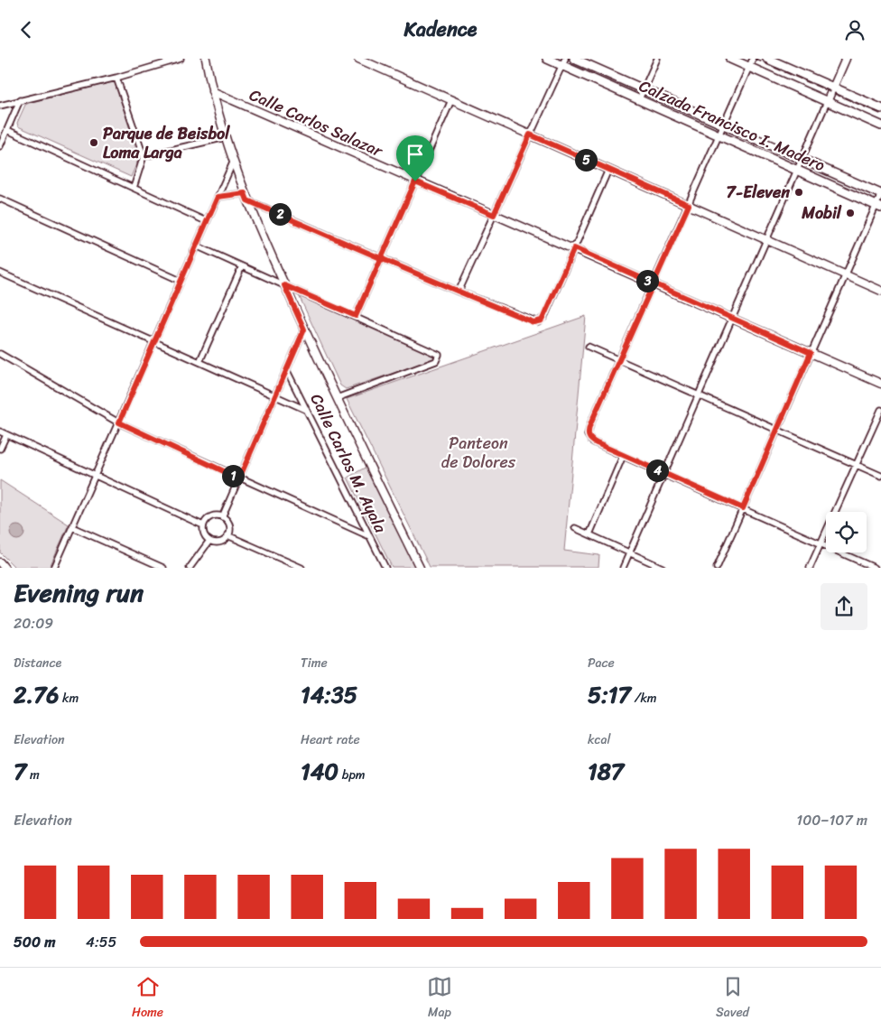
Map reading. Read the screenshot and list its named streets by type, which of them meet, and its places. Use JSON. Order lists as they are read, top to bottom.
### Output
{
  "streets": {
    "main road": ["Calzada Francisco I. Madero"],
    "street": ["Calle Carlos Salazar", "Calle Carlos M. Ayala"]
  },
  "parks": ["Panteon de Dolores"],
  "places": ["Parque de Beisbol Loma Larga", "7-Eleven", "Mobil"],
  "page": {
    "header": "Kadence",
    "pins": [
      "5",
      "2",
      "3",
      "4",
      "1"
    ],
    "heading": ["Evening run", "20:09"],
    "stats": [
      ["Distance", "2.76 km"],
      ["Time", "14:35"],
      ["Pace", "5:17 /km"],
      ["Elevation", "7 m"],
      ["Heart rate", "140 bpm"],
      ["kcal", "187"]
    ],
    "chart": ["Elevation", "100–107 m"],
    "list": [
      {
        "name": "500 m",
        "note": "4:55"
      }
    ],
    "tabs": ["Home", "Map", "Saved"]
  }
}
